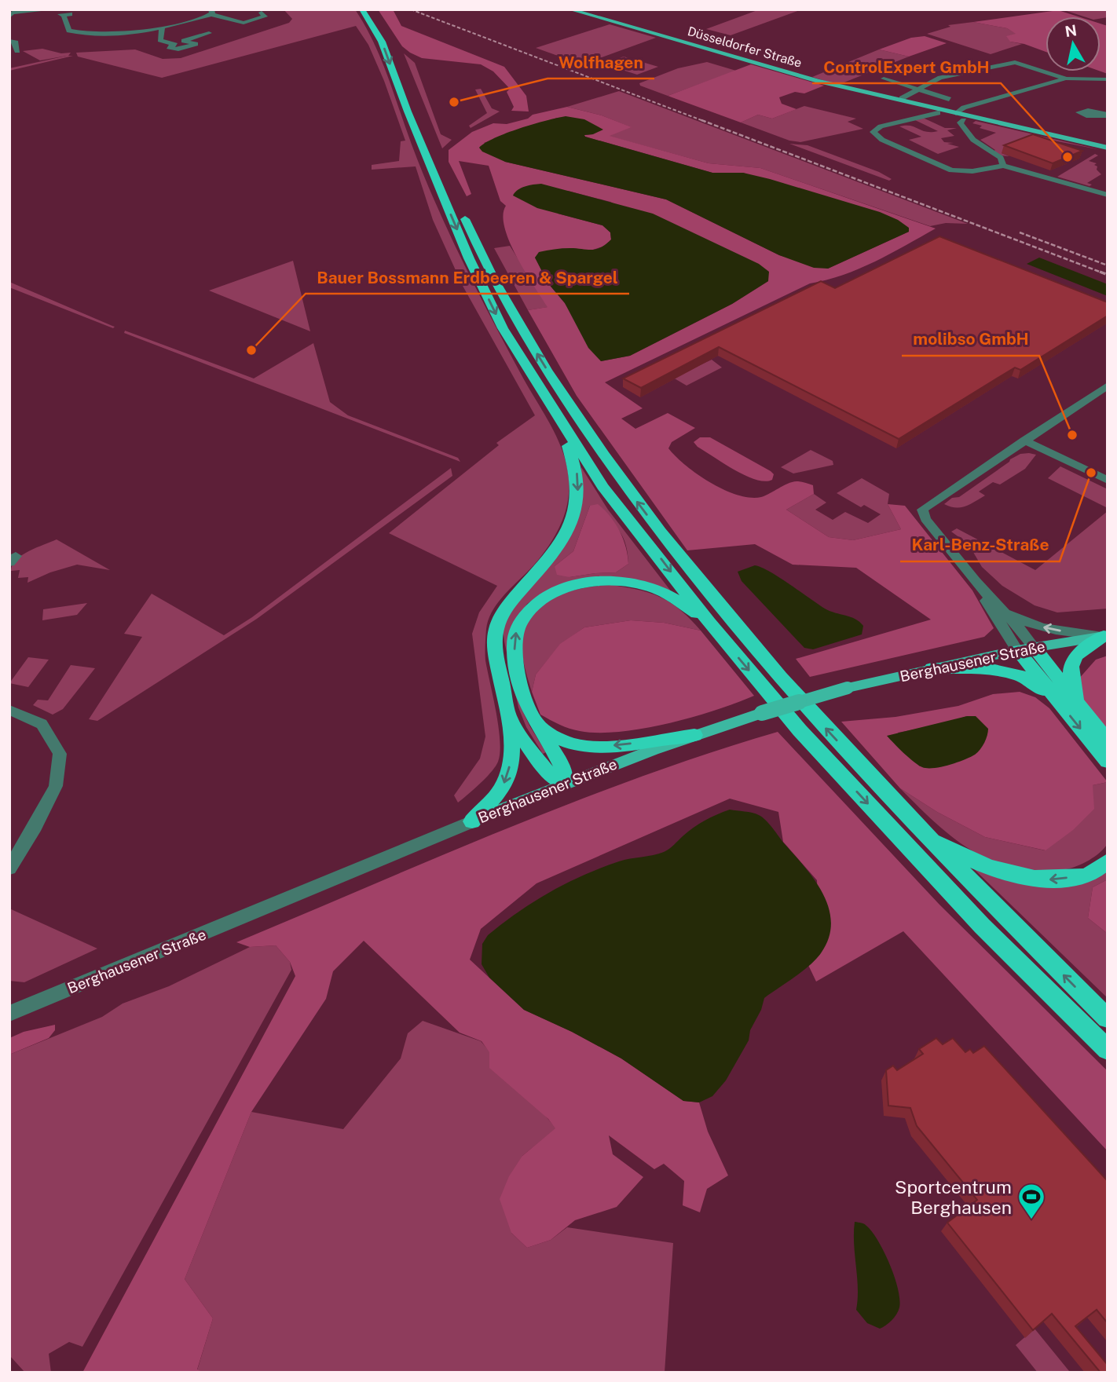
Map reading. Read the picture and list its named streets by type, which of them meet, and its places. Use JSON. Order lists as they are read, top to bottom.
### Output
{
  "streets": {
    "main road": ["Düsseldorfer Straße", "Berghausener Straße"]
  },
  "places": {
    "other": [
      "Wolfhagen",
      "ControlExpert GmbH",
      "Bauer Bossmann Erdbeeren & Spargel",
      "molibso GmbH",
      "Karl-Benz-Straße"
    ],
    "sports": ["Sportcentrum Berghausen"]
  },
  "north": "top"
}
